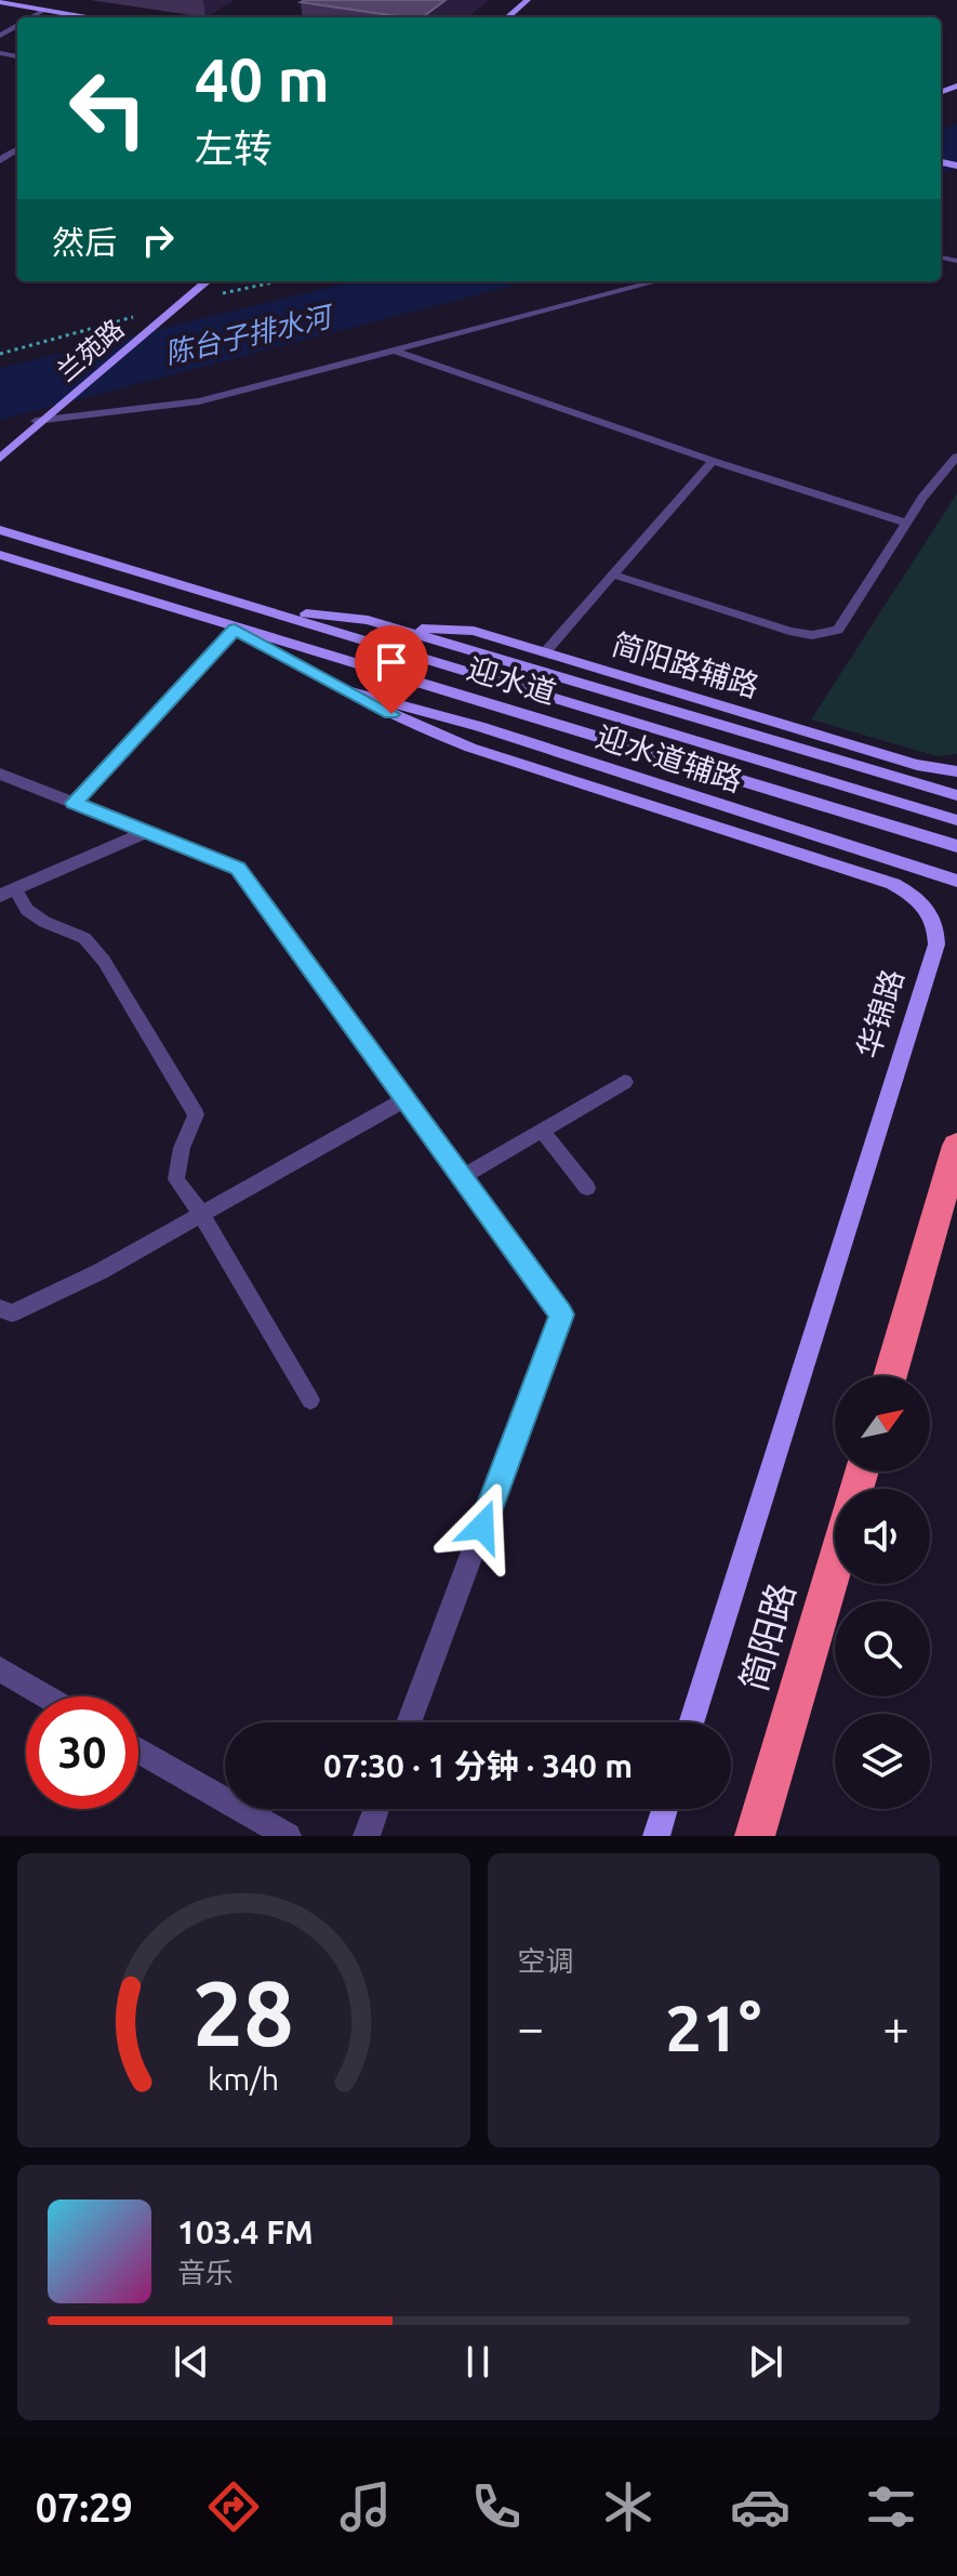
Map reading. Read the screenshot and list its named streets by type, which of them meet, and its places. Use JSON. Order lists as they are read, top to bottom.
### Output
{
  "streets": {
    "highway": ["简阳路"],
    "street": [
      "兰苑路",
      "简阳路辅路",
      "迎水道",
      "迎水道辅路",
      "华锦路"
    ]
  },
  "crossings": [
    ["简阳路辅路", "迎水道辅路"],
    ["迎水道", "迎水道辅路"],
    ["迎水道辅路", "华锦路"]
  ],
  "water": ["陈台子排水河"],
  "north": "top right",
  "page": {
    "turn": ["40 m", "左转"],
    "then": "然后",
    "limit": "30",
    "trip": "07:30 · 1 分钟 · 340 m",
    "tile": "空调",
    "heat": ["−", "21°", "+"],
    "song": ["103.4 FM", "音乐"],
    "tabs": "07:29",
    "gauge": ["28", "km/h"]
  }
}
